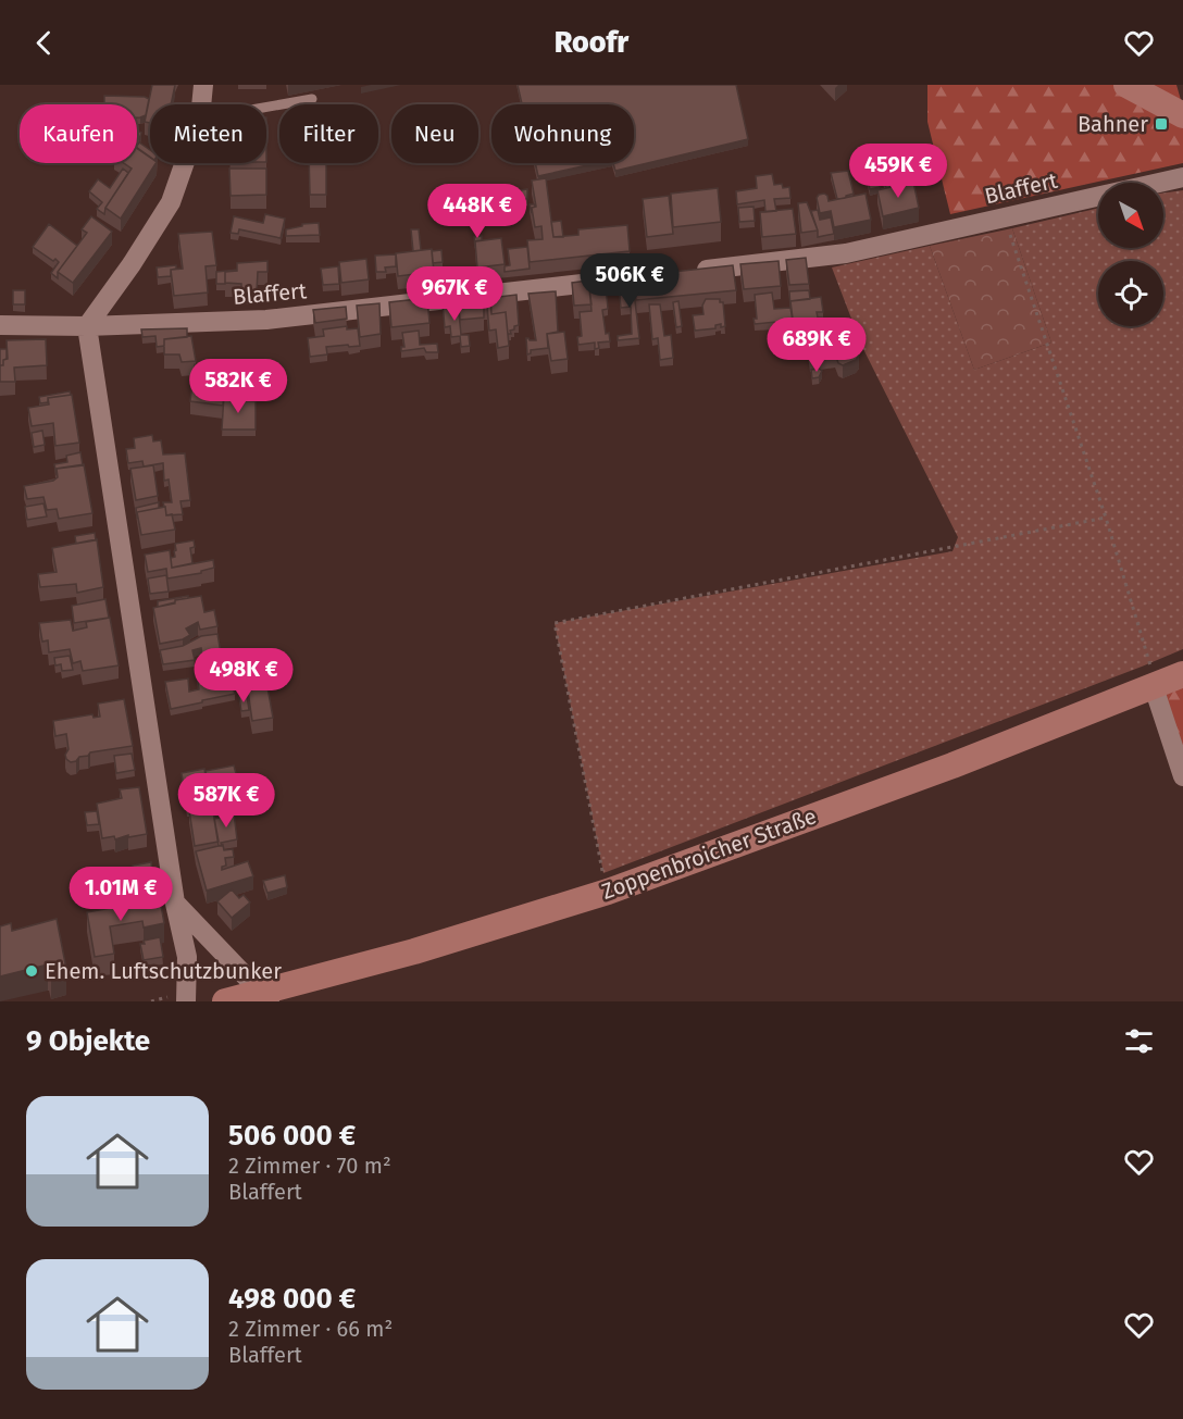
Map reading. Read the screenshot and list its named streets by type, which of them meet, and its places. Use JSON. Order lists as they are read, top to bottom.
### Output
{
  "streets": {
    "main road": ["Zoppenbroicher Straße"],
    "street": ["Blaffert"]
  },
  "places": {
    "transit": ["Bahner"],
    "other": ["Ehem. Luftschutzbunker"]
  },
  "north": "bottom right",
  "page": {
    "header": "Roofr",
    "chip": [
      "Kaufen",
      "Mieten",
      "Filter",
      "Neu",
      "Wohnung"
    ],
    "price": [
      "459K €",
      "448K €",
      "506K €",
      "967K €",
      "689K €",
      "582K €",
      "498K €",
      "587K €",
      "1.01M €"
    ],
    "heading": "9 Objekte",
    "list": [
      {
        "name": "506 000 €",
        "note": "2 Zimmer · 70 m² · Blaffert"
      },
      {
        "name": "498 000 €",
        "note": "2 Zimmer · 66 m² · Blaffert"
      }
    ]
  }
}
